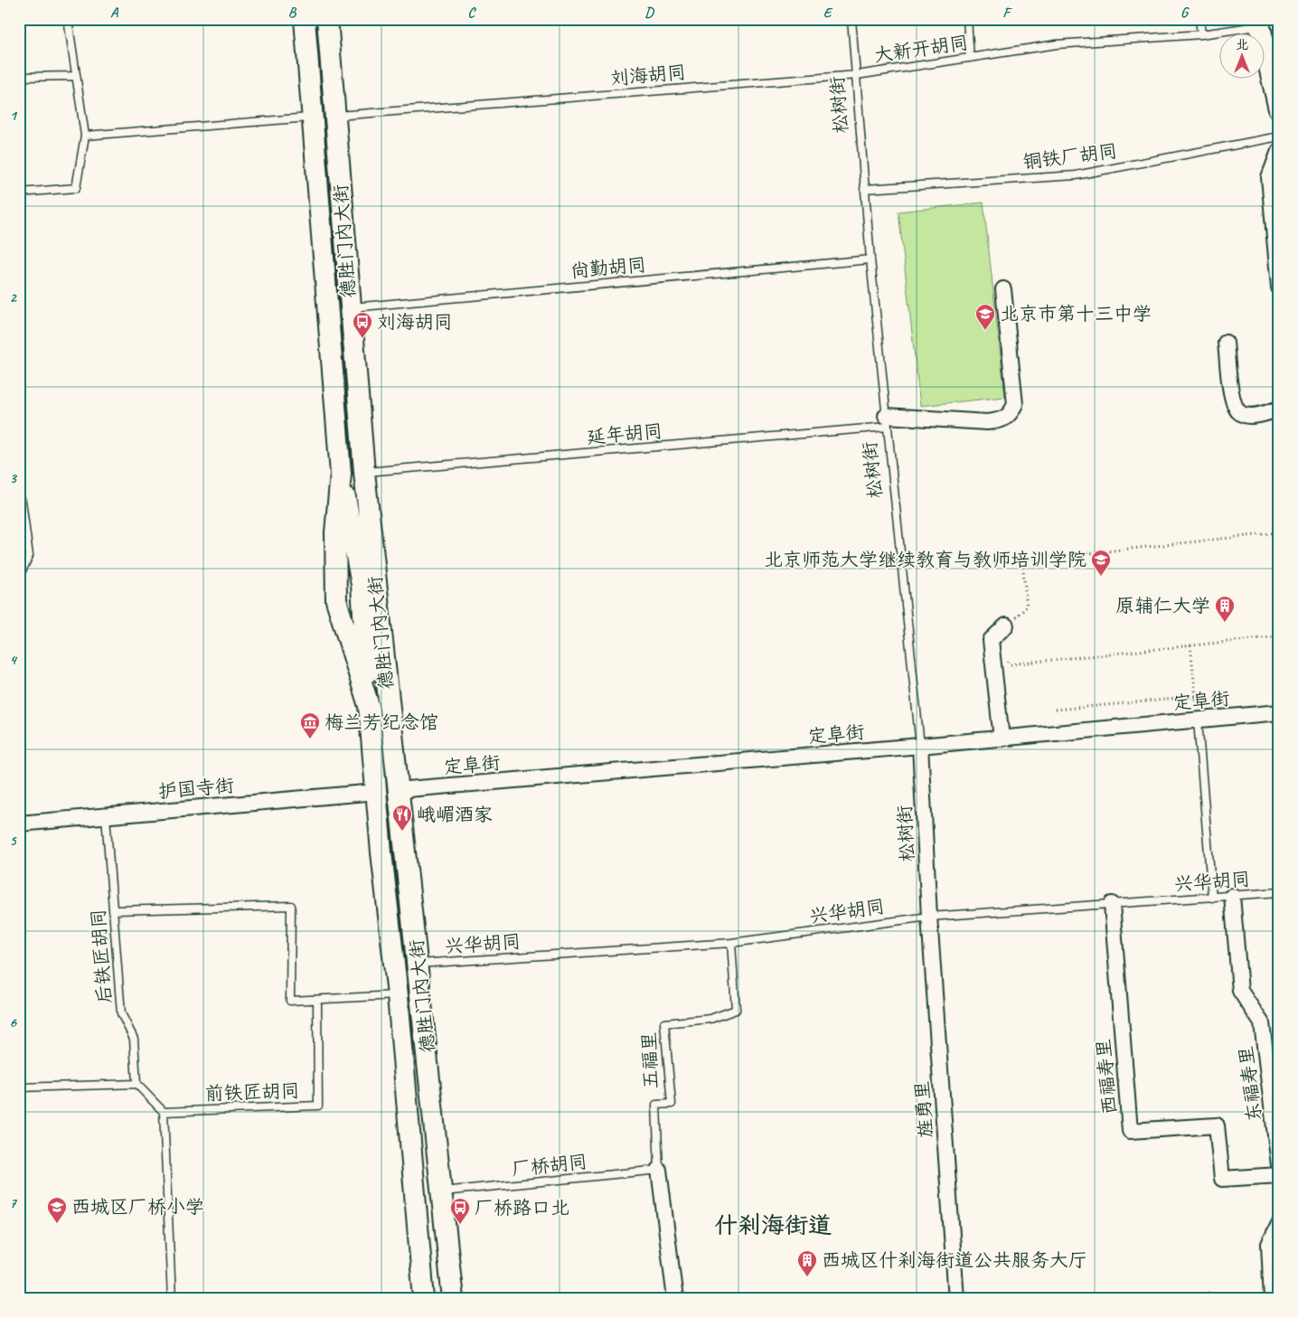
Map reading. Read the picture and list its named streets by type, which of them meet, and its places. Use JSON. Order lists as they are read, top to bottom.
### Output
{
  "streets": {
    "main road": ["德胜门内大街"],
    "street": [
      "松树街",
      "定阜街",
      "护国寺街",
      "五福里",
      "西福寿里",
      "东福寿里",
      "旌勇里"
    ],
    "lane": [
      "大新开胡同",
      "刘海胡同",
      "铜铁厂胡同",
      "尚勤胡同",
      "延年胡同",
      "兴华胡同",
      "后铁匠胡同",
      "前铁匠胡同",
      "厂桥胡同"
    ]
  },
  "crossings": [
    ["大新开胡同", "刘海胡同"],
    ["大新开胡同", "松树街"],
    ["刘海胡同", "松树街"],
    ["刘海胡同", "德胜门内大街"],
    ["松树街", "铜铁厂胡同"],
    ["松树街", "尚勤胡同"],
    ["松树街", "延年胡同"],
    ["松树街", "定阜街"],
    ["松树街", "兴华胡同"],
    ["松树街", "旌勇里"],
    ["德胜门内大街", "尚勤胡同"],
    ["德胜门内大街", "延年胡同"],
    ["德胜门内大街", "定阜街"],
    ["德胜门内大街", "护国寺街"],
    ["德胜门内大街", "兴华胡同"],
    ["德胜门内大街", "厂桥胡同"],
    ["护国寺街", "后铁匠胡同"],
    ["兴华胡同", "五福里"],
    ["兴华胡同", "西福寿里"],
    ["兴华胡同", "东福寿里"],
    ["兴华胡同", "旌勇里"],
    ["五福里", "厂桥胡同"]
  ],
  "districts": ["什刹海街道"],
  "places": {
    "school or university": ["北京市第十三中学", "北京师范大学继续教育与教师培训学院", "西城区厂桥小学"],
    "bus stop": ["刘海胡同", "厂桥路口北"],
    "building": ["原辅仁大学", "西城区什刹海街道公共服务大厅"],
    "museum": ["梅兰芳纪念馆"],
    "restaurant": ["峨嵋酒家"]
  },
  "north": "top",
  "grid": {
    "columns": [
      "A",
      "B",
      "C",
      "D",
      "E",
      "F",
      "G"
    ],
    "rows": [
      "1",
      "2",
      "3",
      "4",
      "5",
      "6",
      "7"
    ]
  }
}
